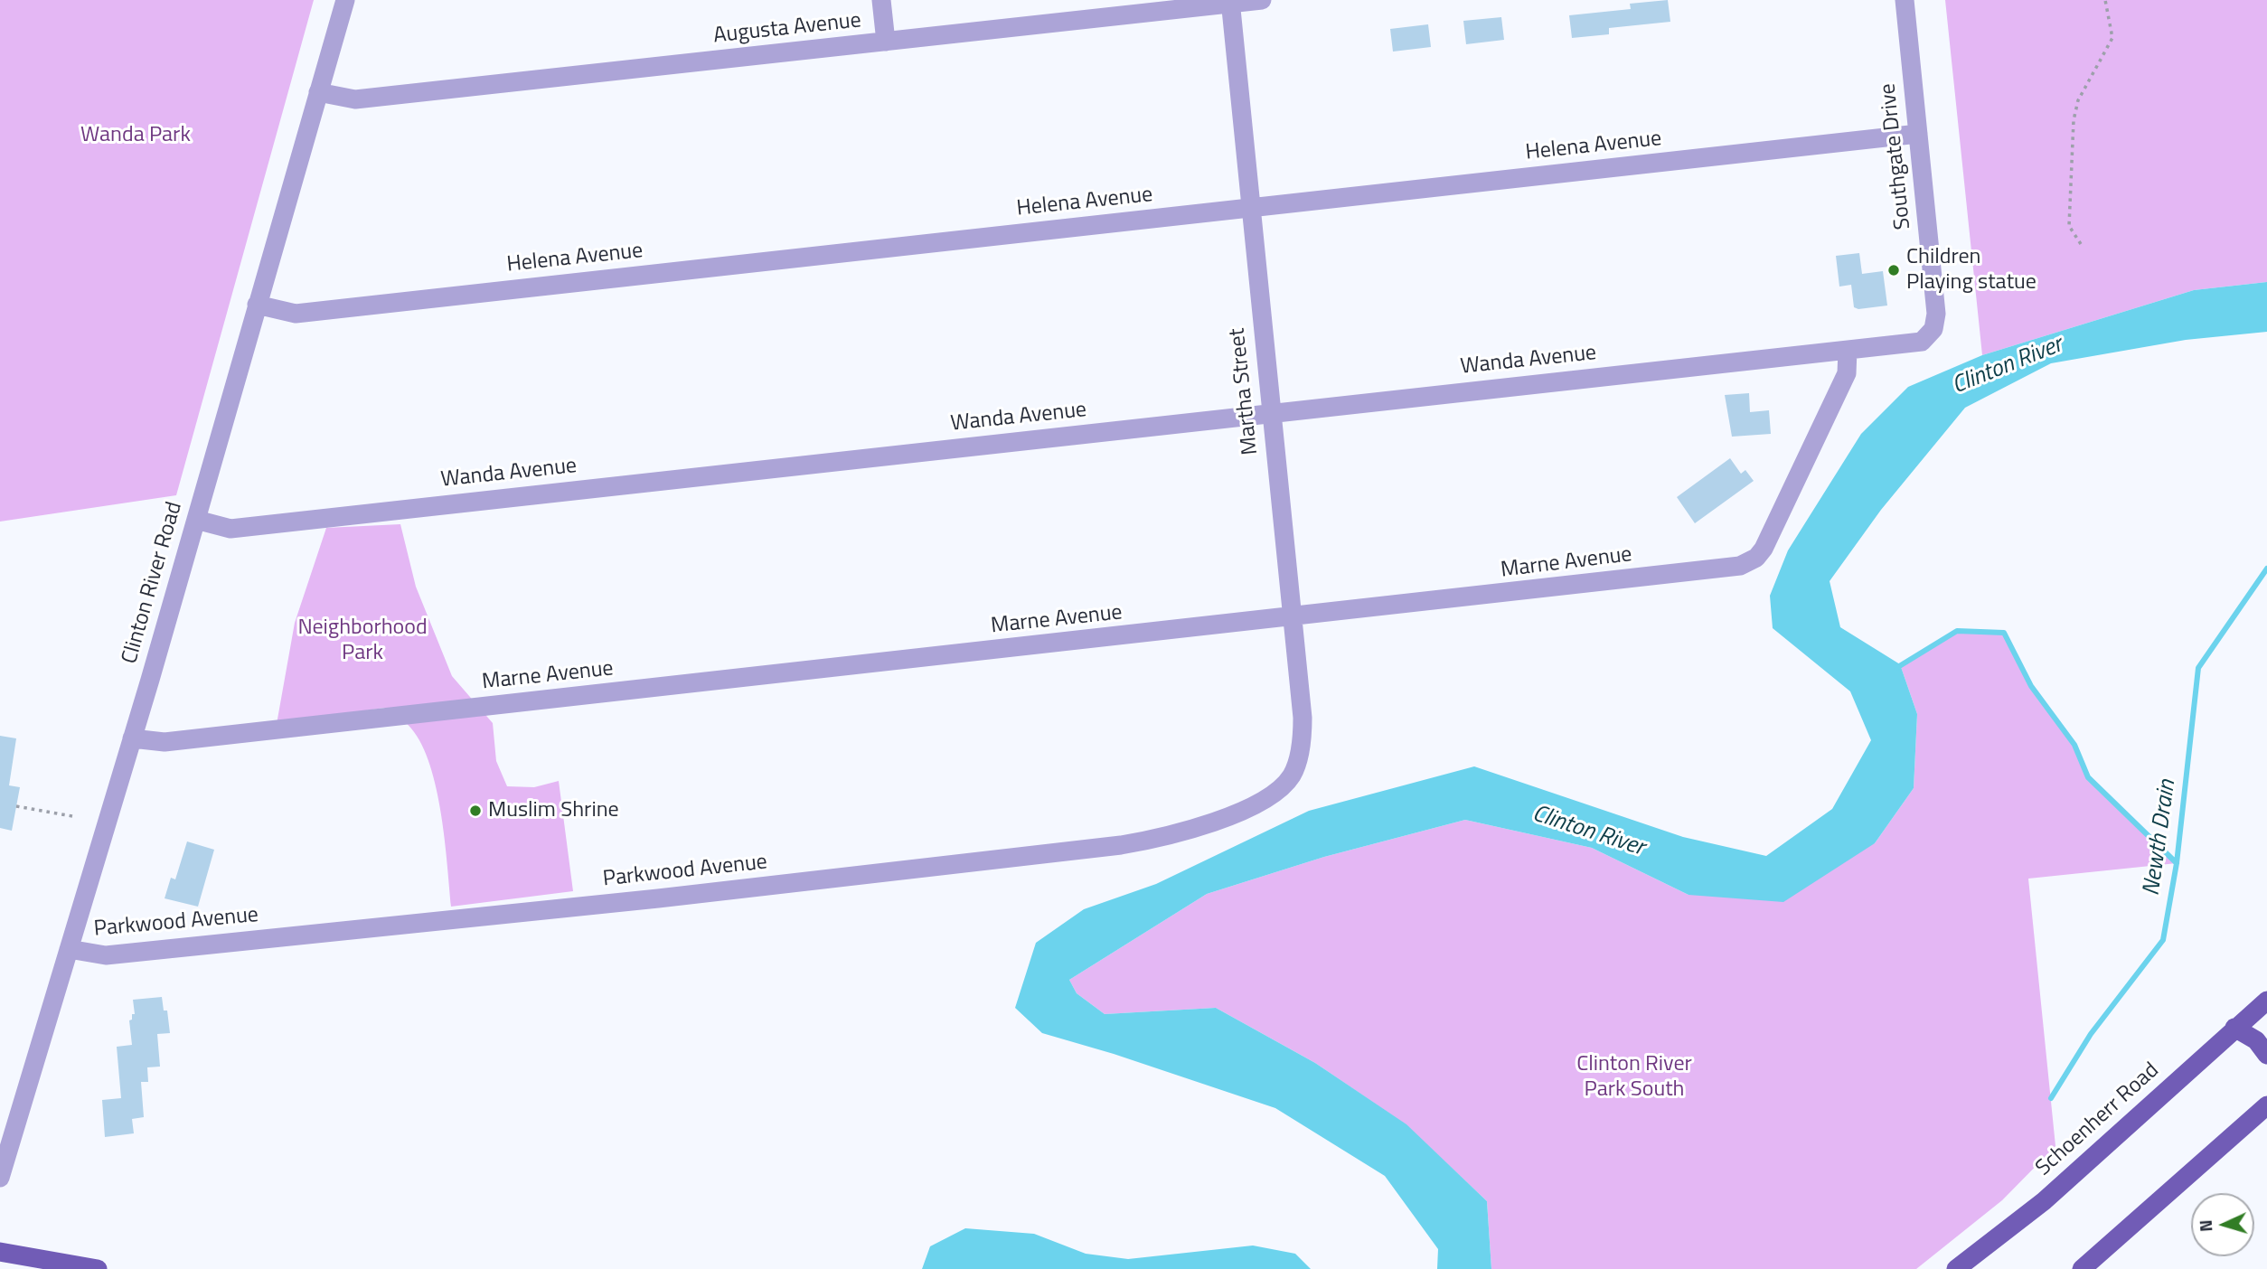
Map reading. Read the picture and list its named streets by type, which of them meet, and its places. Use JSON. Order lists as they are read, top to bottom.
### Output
{
  "streets": {
    "main road": ["Schoenherr Road"],
    "street": [
      "Augusta Avenue",
      "Helena Avenue",
      "Southgate Drive",
      "Wanda Avenue",
      "Martha Street",
      "Marne Avenue",
      "Clinton River Road",
      "Parkwood Avenue"
    ]
  },
  "crossings": [
    ["Augusta Avenue", "Martha Street"],
    ["Augusta Avenue", "Clinton River Road"],
    ["Helena Avenue", "Southgate Drive"],
    ["Helena Avenue", "Martha Street"],
    ["Helena Avenue", "Clinton River Road"],
    ["Southgate Drive", "Wanda Avenue"],
    ["Southgate Drive", "Marne Avenue"],
    ["Wanda Avenue", "Martha Street"],
    ["Wanda Avenue", "Marne Avenue"],
    ["Wanda Avenue", "Clinton River Road"],
    ["Martha Street", "Marne Avenue"],
    ["Martha Street", "Parkwood Avenue"],
    ["Marne Avenue", "Clinton River Road"],
    ["Clinton River Road", "Parkwood Avenue"]
  ],
  "water": ["Clinton River", "Newth Drain"],
  "parks": ["Wanda Park", "Neighborhood Park", "Clinton River Park South"],
  "places": ["Children Playing statue", "Muslim Shrine"],
  "north": "left"
}
